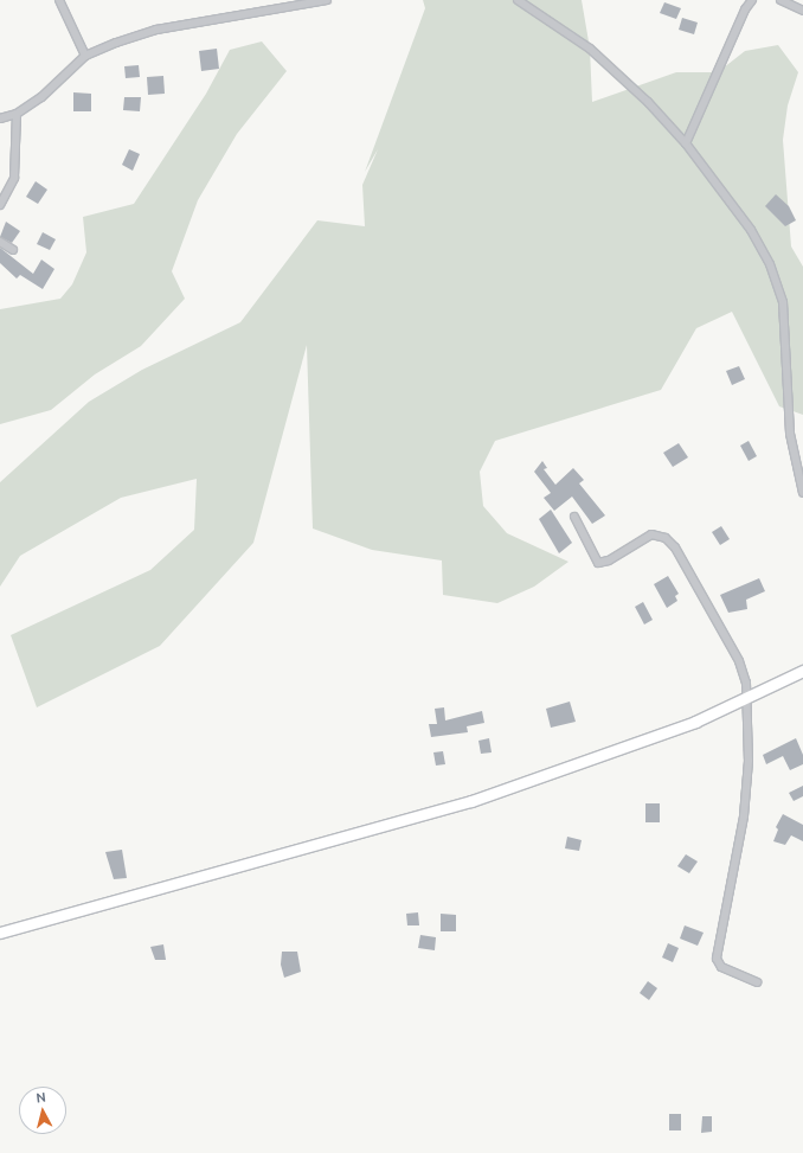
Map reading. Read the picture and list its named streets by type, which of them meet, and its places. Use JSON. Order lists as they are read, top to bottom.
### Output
{
  "north": "top"
}
